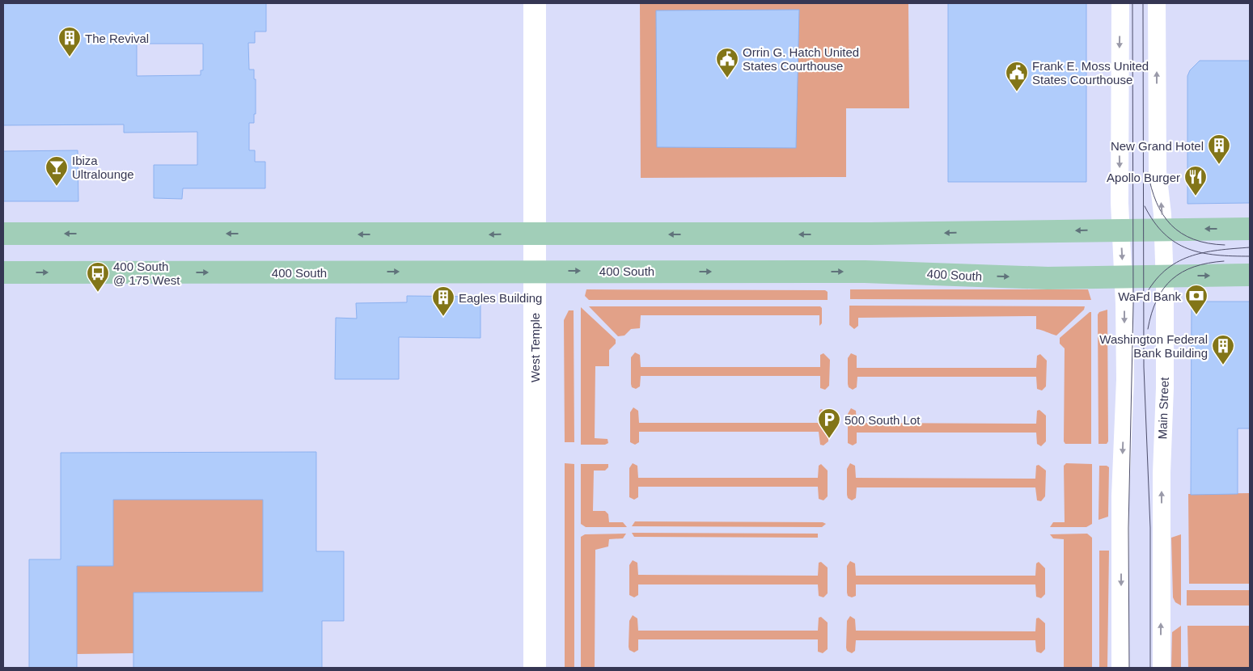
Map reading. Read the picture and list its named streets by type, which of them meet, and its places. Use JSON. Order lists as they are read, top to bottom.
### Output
{
  "streets": {
    "main road": ["400 South", "West Temple"],
    "street": ["Main Street"]
  },
  "crossings": [
    ["400 South", "West Temple"],
    ["400 South", "Main Street"]
  ],
  "places": {
    "building": [
      "The Revival",
      "New Grand Hotel",
      "Eagles Building",
      "Washington Federal Bank Building"
    ],
    "public building": ["Orrin G. Hatch United States Courthouse", "Frank E. Moss United States Courthouse"],
    "bar": ["Ibiza Ultralounge"],
    "restaurant": ["Apollo Burger"],
    "bus stop": ["400 South @ 175 West"],
    "bank": ["WaFd Bank"],
    "parking": ["500 South Lot"]
  }
}
